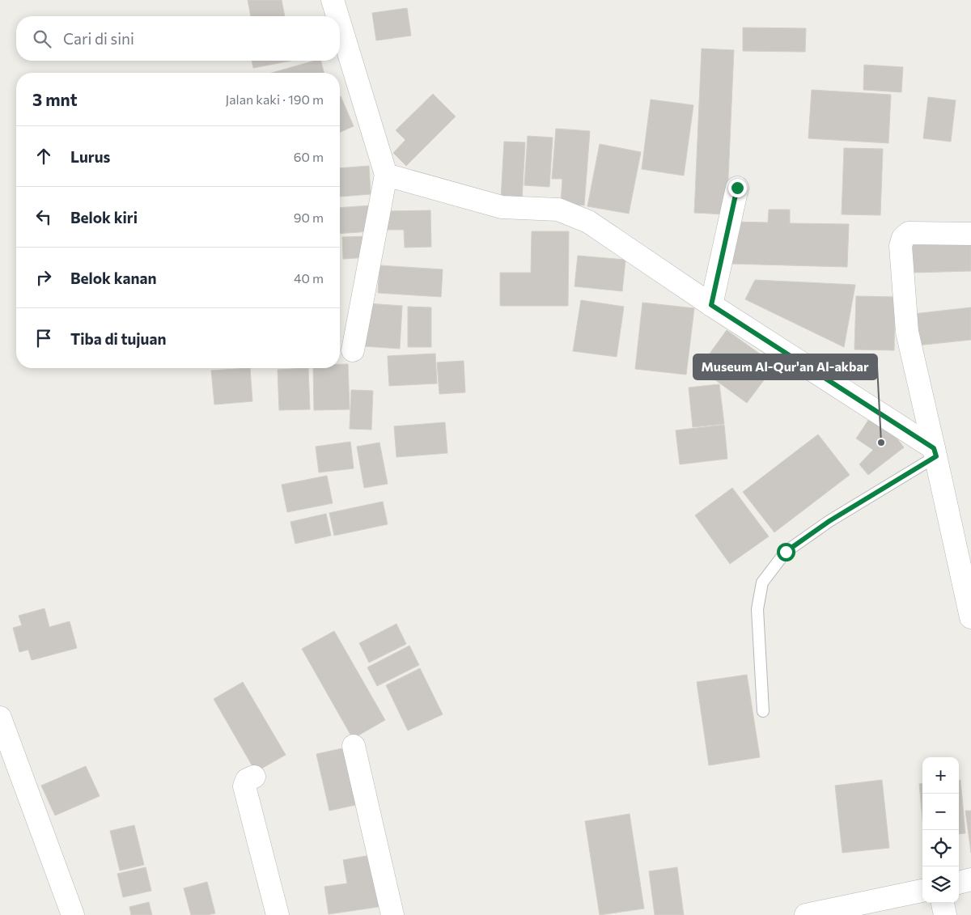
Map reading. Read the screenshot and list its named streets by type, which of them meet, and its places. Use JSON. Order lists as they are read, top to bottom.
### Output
{
  "places": ["Museum Al-Qur'an Al-akbar"],
  "page": {
    "search": "Cari di sini",
    "heading": ["3 mnt", "Jalan kaki · 190 m"],
    "list": [
      ["Lurus", "60 m"],
      ["Belok kiri", "90 m"],
      ["Belok kanan", "40 m"],
      "Tiba di tujuan"
    ],
    "map_buttons": ["+", "−"]
  }
}
